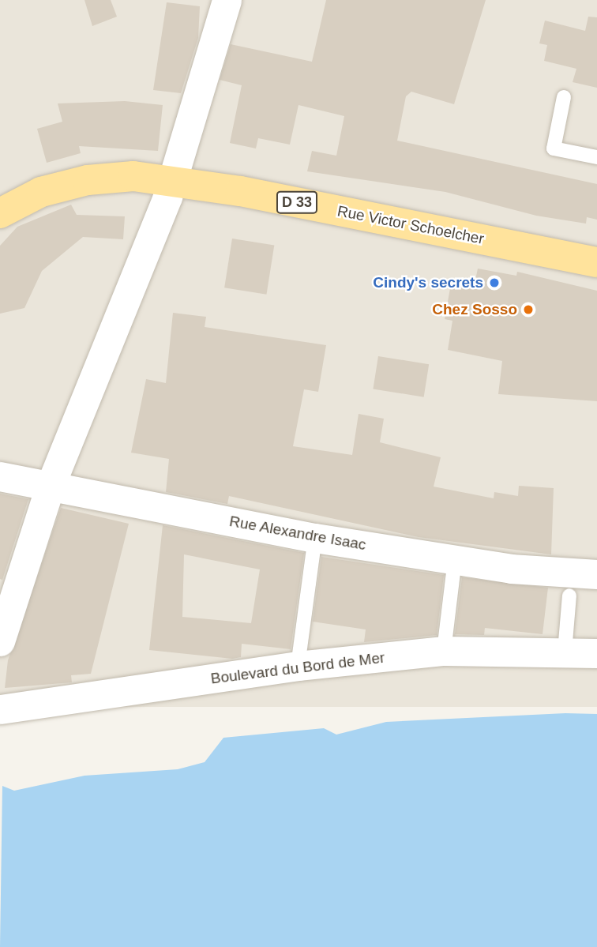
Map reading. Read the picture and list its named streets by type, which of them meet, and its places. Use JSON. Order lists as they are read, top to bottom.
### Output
{
  "streets": {
    "main road": ["D 33", "Rue Victor Schoelcher"],
    "street": ["Rue Alexandre Isaac", "Boulevard du Bord de Mer"]
  },
  "places": ["Cindy's secrets", "Chez Sosso"]
}
